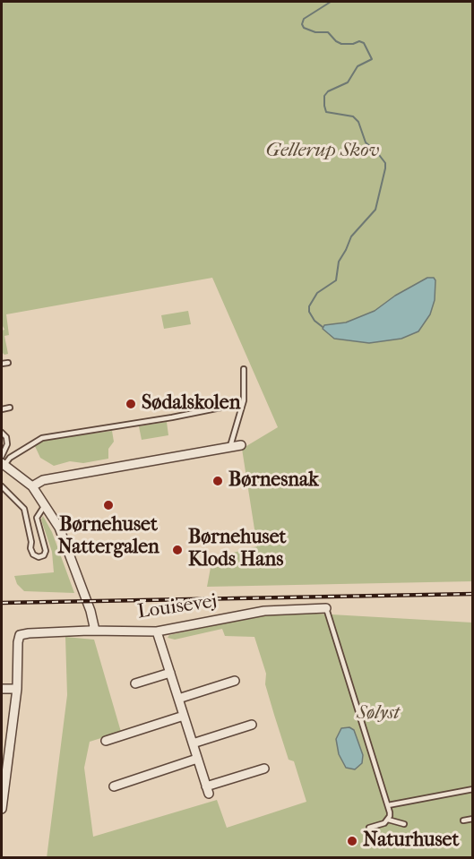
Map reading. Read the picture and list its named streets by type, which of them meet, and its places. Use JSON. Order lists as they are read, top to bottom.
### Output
{
  "streets": {
    "street": ["Louisevej"]
  },
  "parks": ["Gellerup Skov", "Sølyst"],
  "places": [
    "Sødalskolen",
    "Børnesnak",
    "Børnehuset Nattergalen",
    "Børnehuset Klods Hans",
    "Naturhuset"
  ]
}
